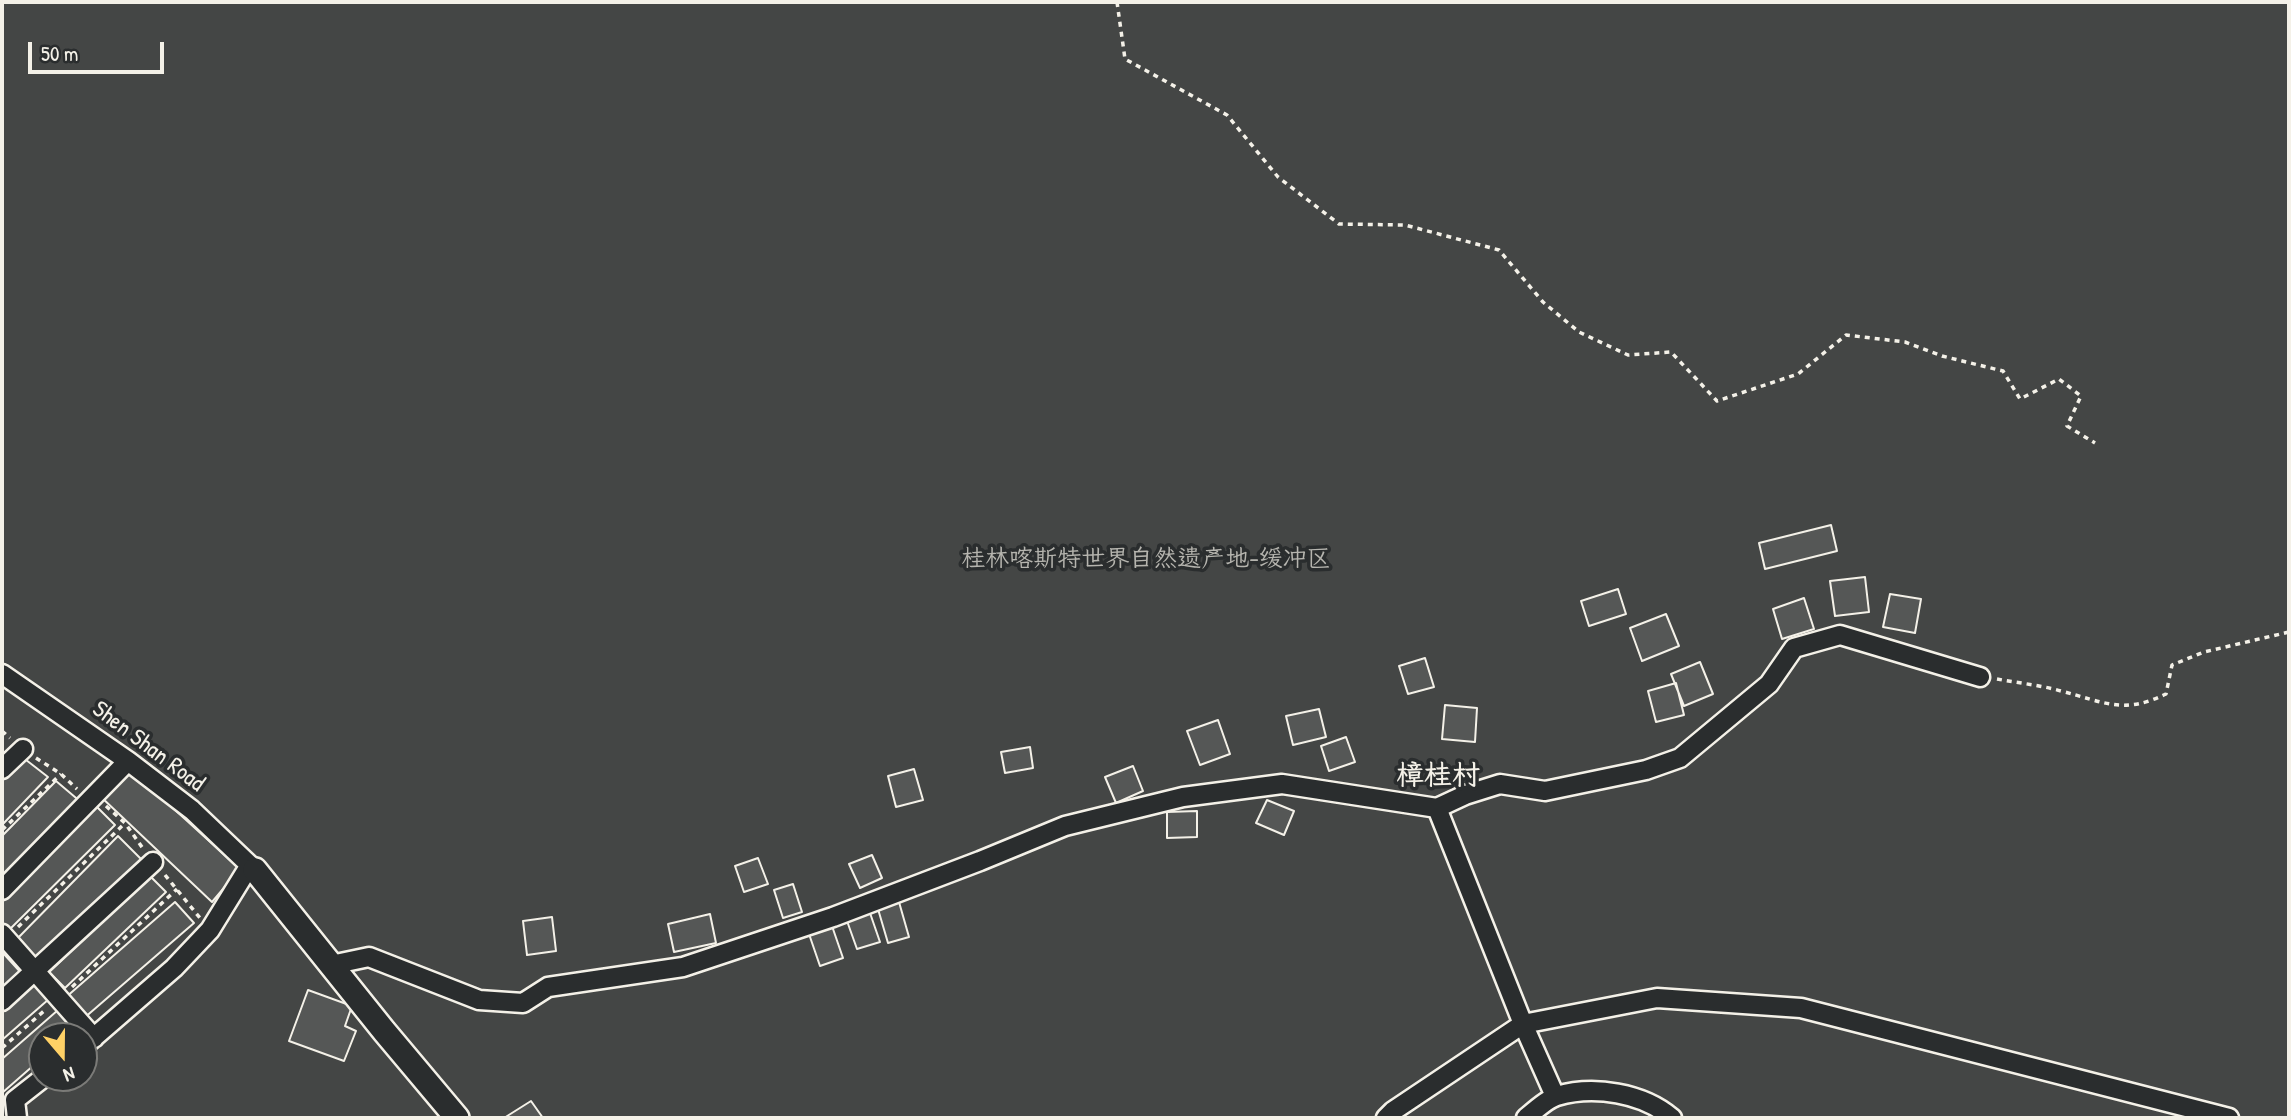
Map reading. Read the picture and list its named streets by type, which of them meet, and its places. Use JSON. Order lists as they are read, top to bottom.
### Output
{
  "streets": {
    "street": ["Shen Shan Road"]
  },
  "districts": ["樟桂村"],
  "parks": ["桂林喀斯特世界自然遗产地-缓冲区"],
  "scale_bar": "50 m",
  "north": "bottom"
}
